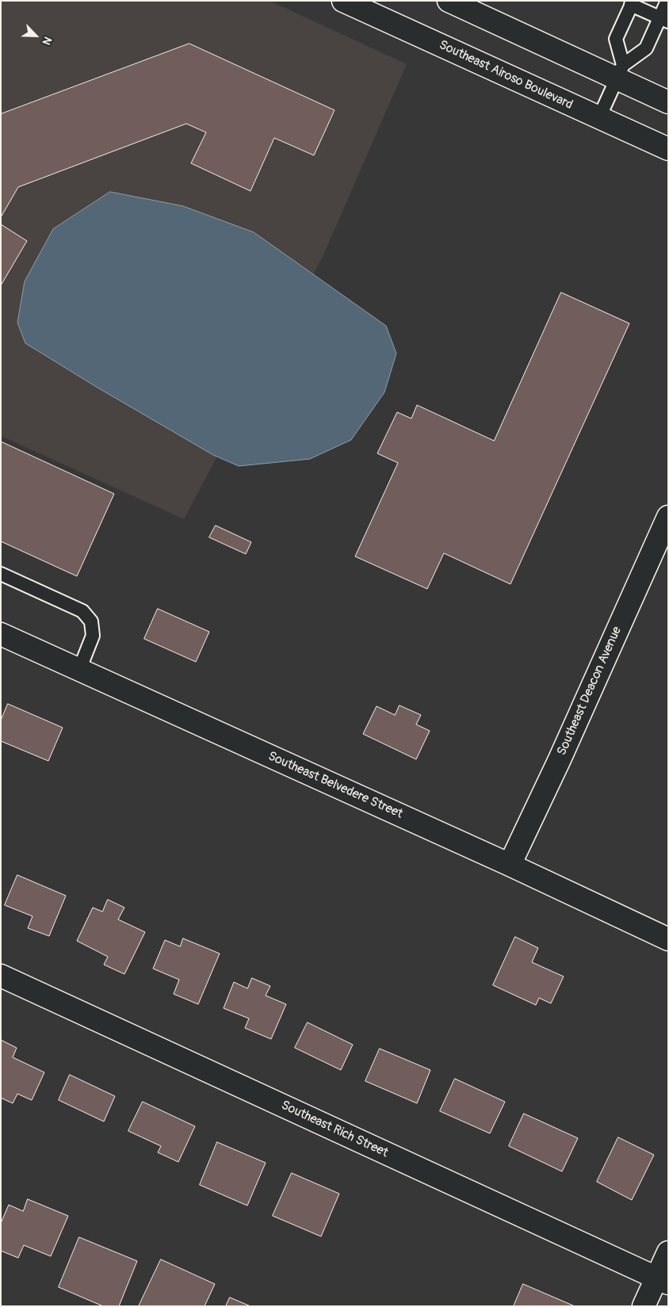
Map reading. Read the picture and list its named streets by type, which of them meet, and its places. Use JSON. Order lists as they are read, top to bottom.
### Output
{
  "streets": {
    "street": [
      "Southeast Airoso Boulevard",
      "Southeast Deacon Avenue",
      "Southeast Belvedere Street",
      "Southeast Rich Street"
    ]
  },
  "crossings": [
    ["Southeast Deacon Avenue", "Southeast Belvedere Street"]
  ],
  "north": "bottom right"
}
